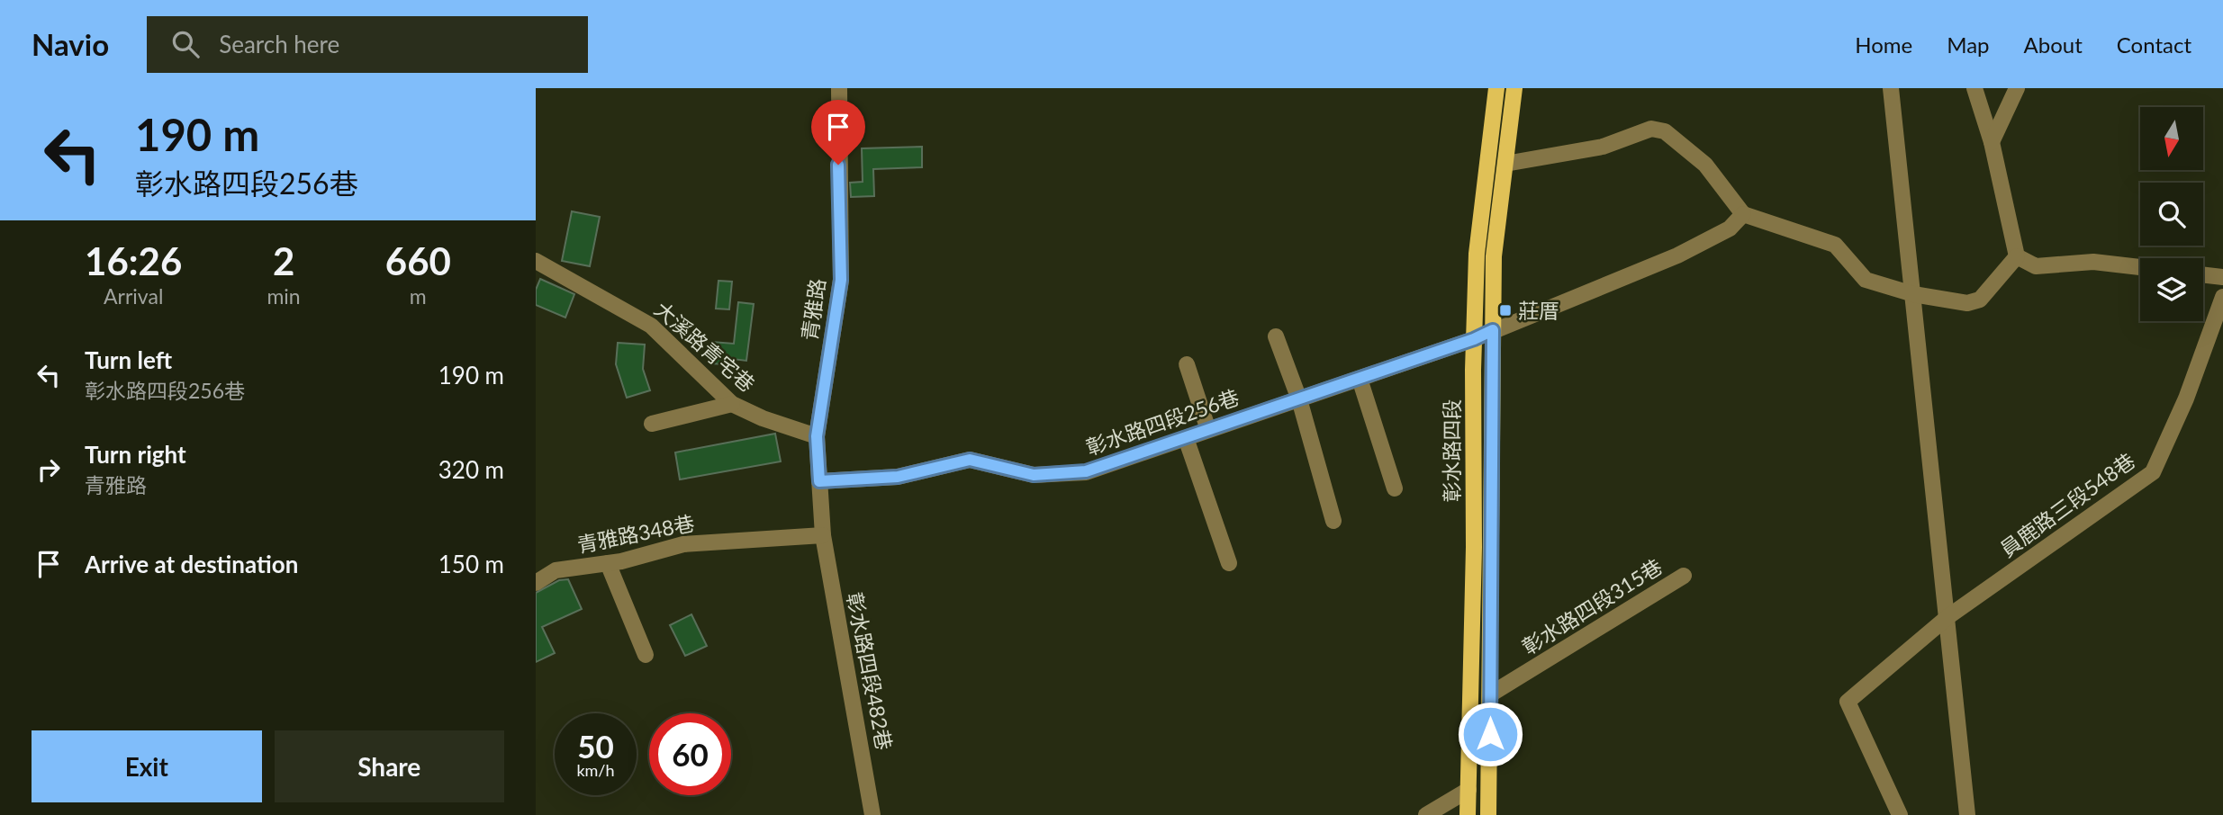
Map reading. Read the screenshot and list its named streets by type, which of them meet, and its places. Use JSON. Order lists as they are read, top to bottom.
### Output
{
  "streets": {
    "main road": ["彰水路四段"],
    "street": [
      "青雅路",
      "大溪路青宅巷",
      "彰水路四段256巷",
      "員鹿路三段548巷",
      "青雅路348巷",
      "彰水路四段315巷",
      "彰水路四段482巷"
    ]
  },
  "crossings": [
    ["青雅路", "大溪路青宅巷"],
    ["青雅路", "彰水路四段256巷"],
    ["青雅路", "青雅路348巷"],
    ["青雅路", "彰水路四段482巷"],
    ["彰水路四段256巷", "彰水路四段"],
    ["彰水路四段", "彰水路四段315巷"],
    ["青雅路348巷", "彰水路四段482巷"]
  ],
  "places": {
    "transit": ["莊厝"]
  },
  "north": "bottom",
  "page": {
    "header": "Navio",
    "search": "Search here",
    "nav": [
      "Home",
      "Map",
      "About",
      "Contact"
    ],
    "turn": ["190 m", "彰水路四段256巷"],
    "eta": [
      "16:26",
      "Arrival",
      "2",
      "min",
      "660",
      "m"
    ],
    "list": [
      {
        "name": "Turn left",
        "note": "彰水路四段256巷",
        "value": "190 m"
      },
      {
        "name": "Turn right",
        "note": "青雅路",
        "value": "320 m"
      },
      {
        "name": "Arrive at destination",
        "value": "150 m"
      }
    ],
    "speed": "50 km/h",
    "limit": "60",
    "buttons": ["Exit", "Share"]
  }
}
